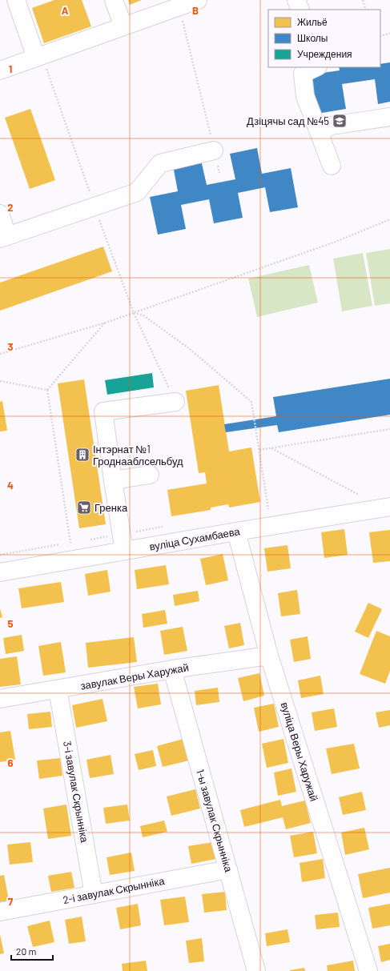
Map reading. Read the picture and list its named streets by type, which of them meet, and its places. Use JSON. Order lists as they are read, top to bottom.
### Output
{
  "streets": {
    "street": [
      "вуліца Сухамбаева",
      "завулак Веры Харужай",
      "вуліца Веры Харужай",
      "3-і завулак Скрынніка",
      "1-ы завулак Скрынніка",
      "2-і завулак Скрынніка"
    ]
  },
  "crossings": [
    ["вуліца Сухамбаева", "вуліца Веры Харужай"],
    ["завулак Веры Харужай", "вуліца Веры Харужай"],
    ["завулак Веры Харужай", "3-і завулак Скрынніка"],
    ["завулак Веры Харужай", "1-ы завулак Скрынніка"],
    ["3-і завулак Скрынніка", "2-і завулак Скрынніка"],
    ["1-ы завулак Скрынніка", "2-і завулак Скрынніка"]
  ],
  "places": {
    "school or university": ["Дзіцячы сад №45"],
    "building": ["Інтэрнат №1 Гроднааблсельбуд"],
    "supermarket": ["Гренка"]
  },
  "legend": ["Жильё", "Школы", "Учреждения"],
  "scale_bar": "20 m",
  "grid": {
    "columns": ["A", "B"],
    "rows": [
      "1",
      "2",
      "3",
      "4",
      "5",
      "6",
      "7"
    ]
  }
}
